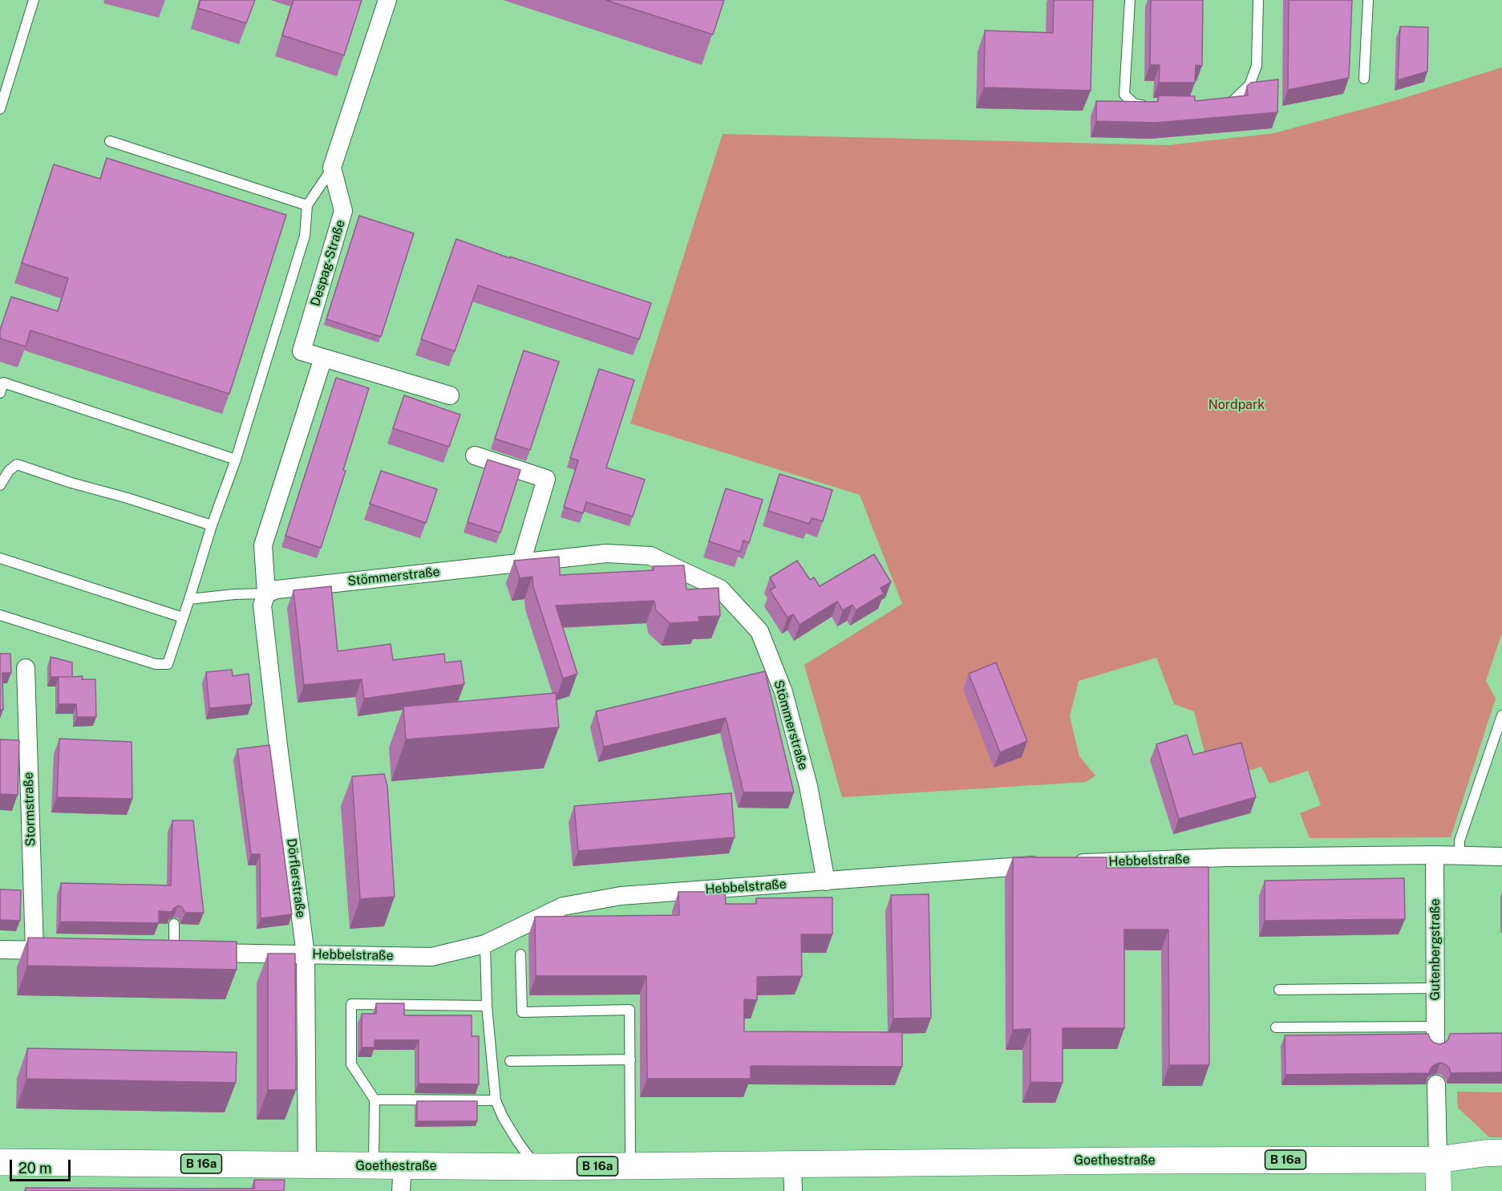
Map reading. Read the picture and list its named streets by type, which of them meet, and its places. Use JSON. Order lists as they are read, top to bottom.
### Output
{
  "streets": {
    "main road": ["B 16a", "Goethestraße"],
    "street": [
      "Despag-Straße",
      "Stömmerstraße",
      "Stormstraße",
      "Hebbelstraße",
      "Dörflerstraße",
      "Gutenbergstraße"
    ]
  },
  "crossings": [
    ["Despag-Straße", "Dörflerstraße"],
    ["Stömmerstraße", "Hebbelstraße"],
    ["Stömmerstraße", "Dörflerstraße"],
    ["Hebbelstraße", "Dörflerstraße"],
    ["Hebbelstraße", "Gutenbergstraße"],
    ["Dörflerstraße", "Goethestraße"],
    ["B 16a", "Goethestraße"]
  ],
  "parks": ["Nordpark"],
  "scale_bar": "20 m"
}
